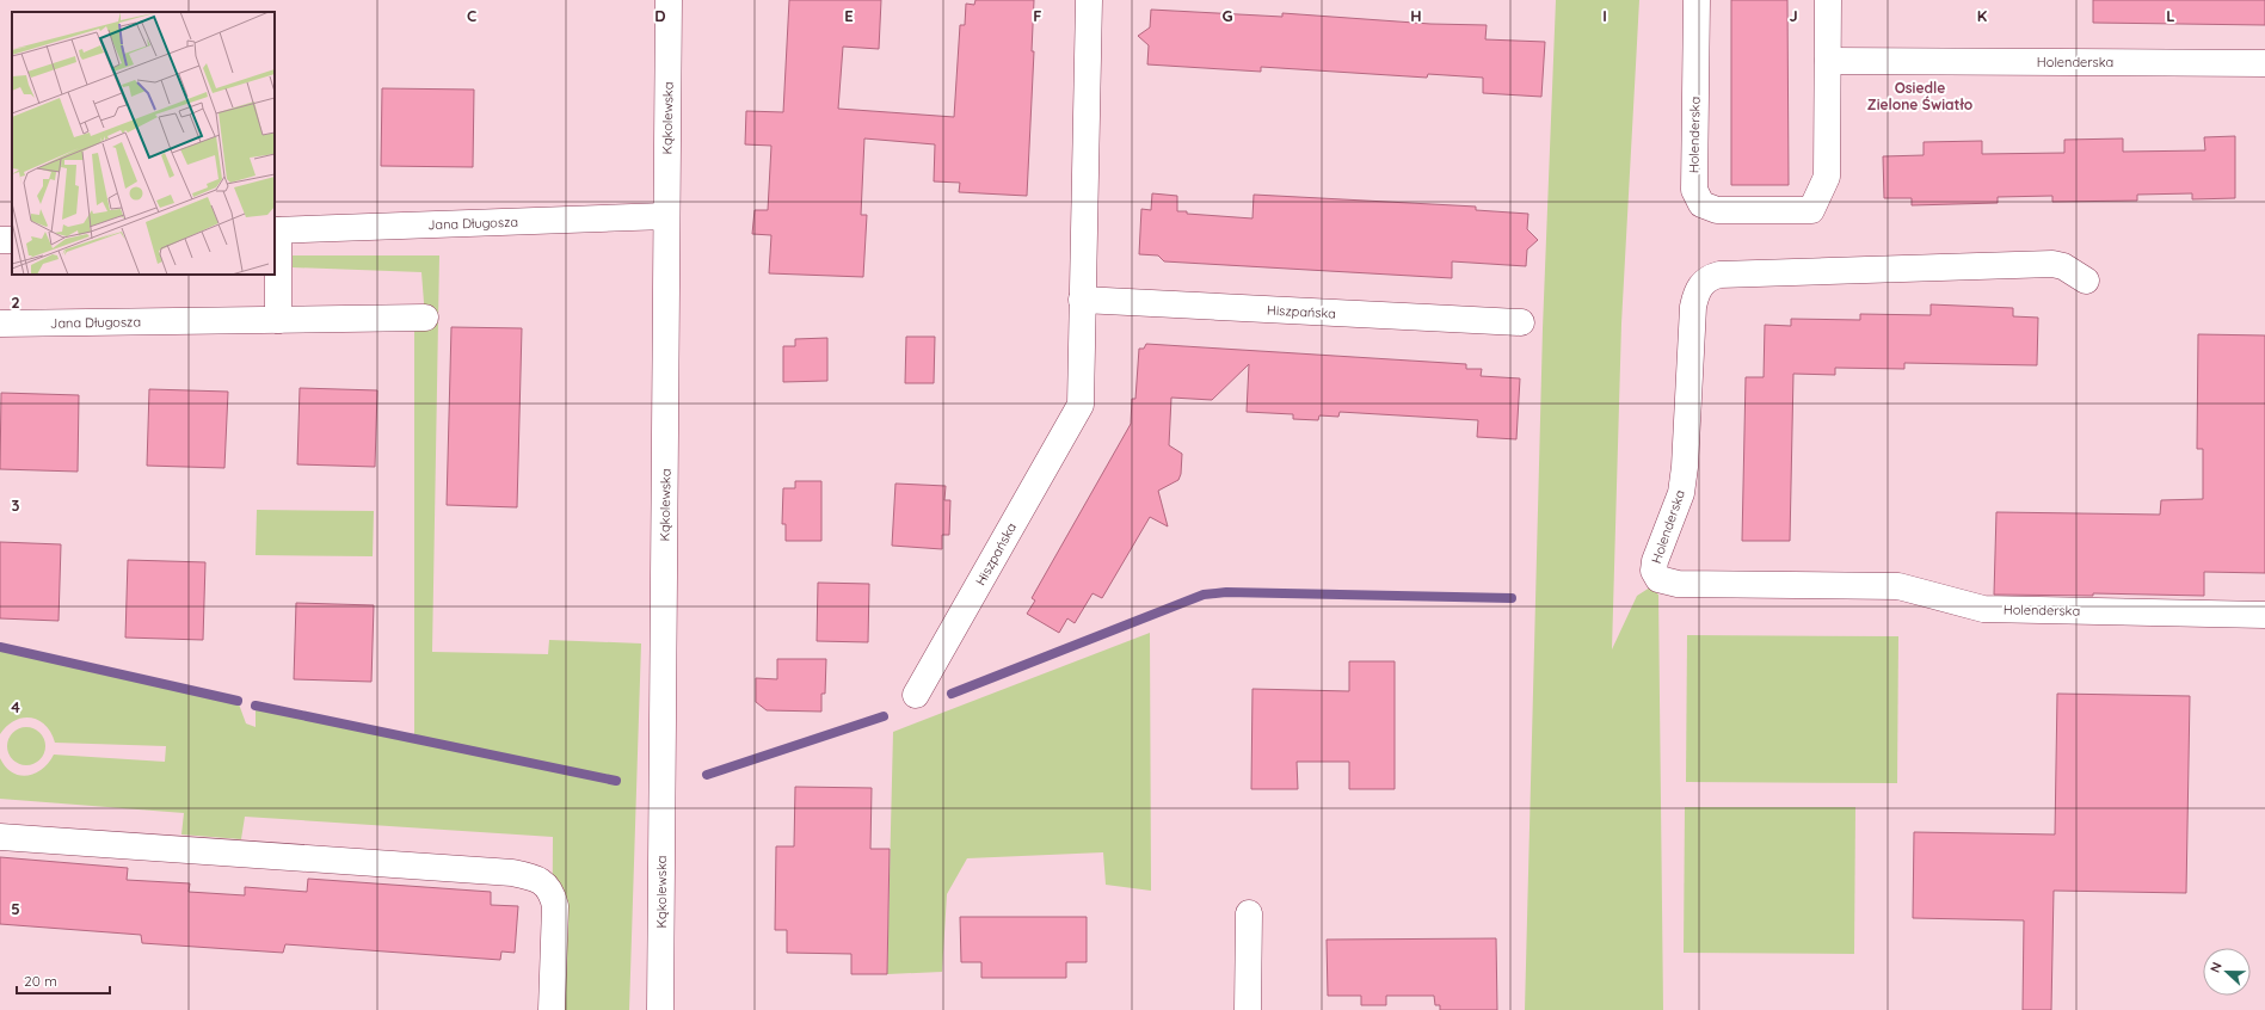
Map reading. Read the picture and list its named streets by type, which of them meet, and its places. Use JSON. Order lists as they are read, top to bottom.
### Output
{
  "streets": {
    "street": [
      "Holenderska",
      "Kąkolewska",
      "Jana Długosza",
      "Hiszpańska"
    ]
  },
  "crossings": [
    ["Kąkolewska", "Jana Długosza"]
  ],
  "districts": ["Osiedle Zielone Światło"],
  "scale_bar": "20 m",
  "north": "left",
  "grid": {
    "columns": [
      "C",
      "D",
      "E",
      "F",
      "G",
      "H",
      "I",
      "J",
      "K",
      "L"
    ],
    "rows": [
      "2",
      "3",
      "4",
      "5"
    ]
  }
}
